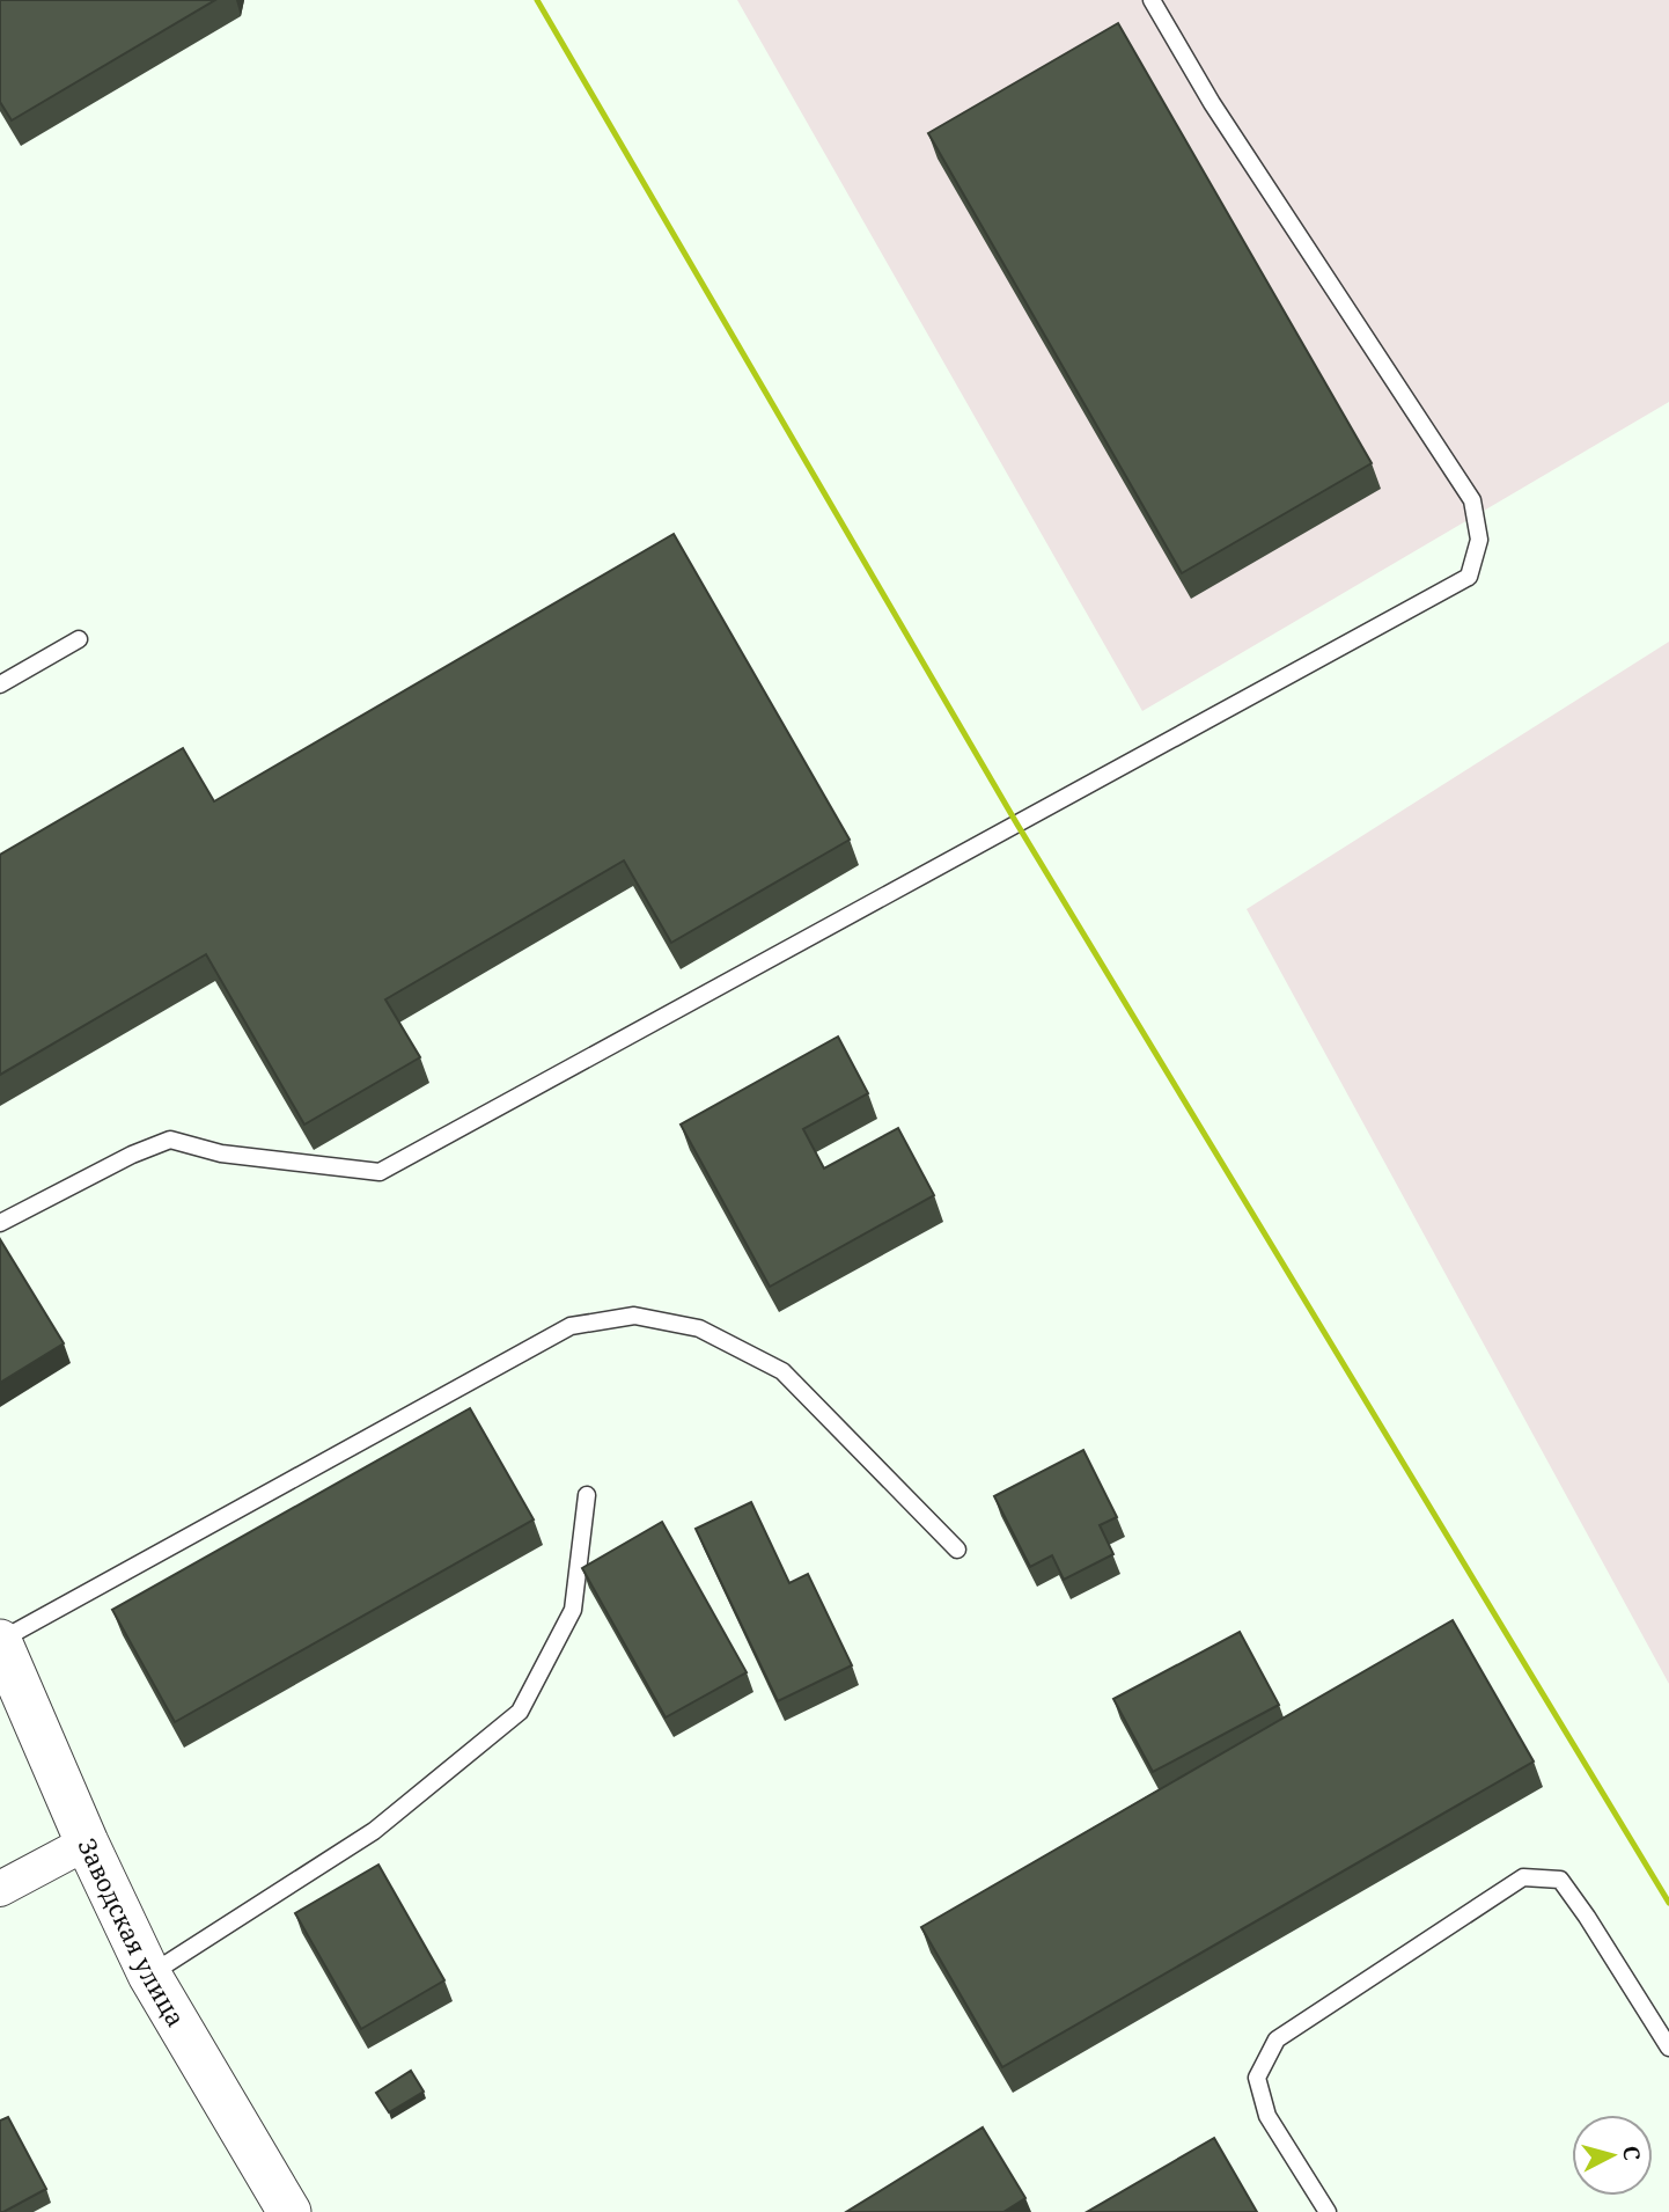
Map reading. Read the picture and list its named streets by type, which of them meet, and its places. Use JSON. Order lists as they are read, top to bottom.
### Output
{
  "streets": {
    "street": ["Заводская улица"]
  },
  "north": "right"
}
